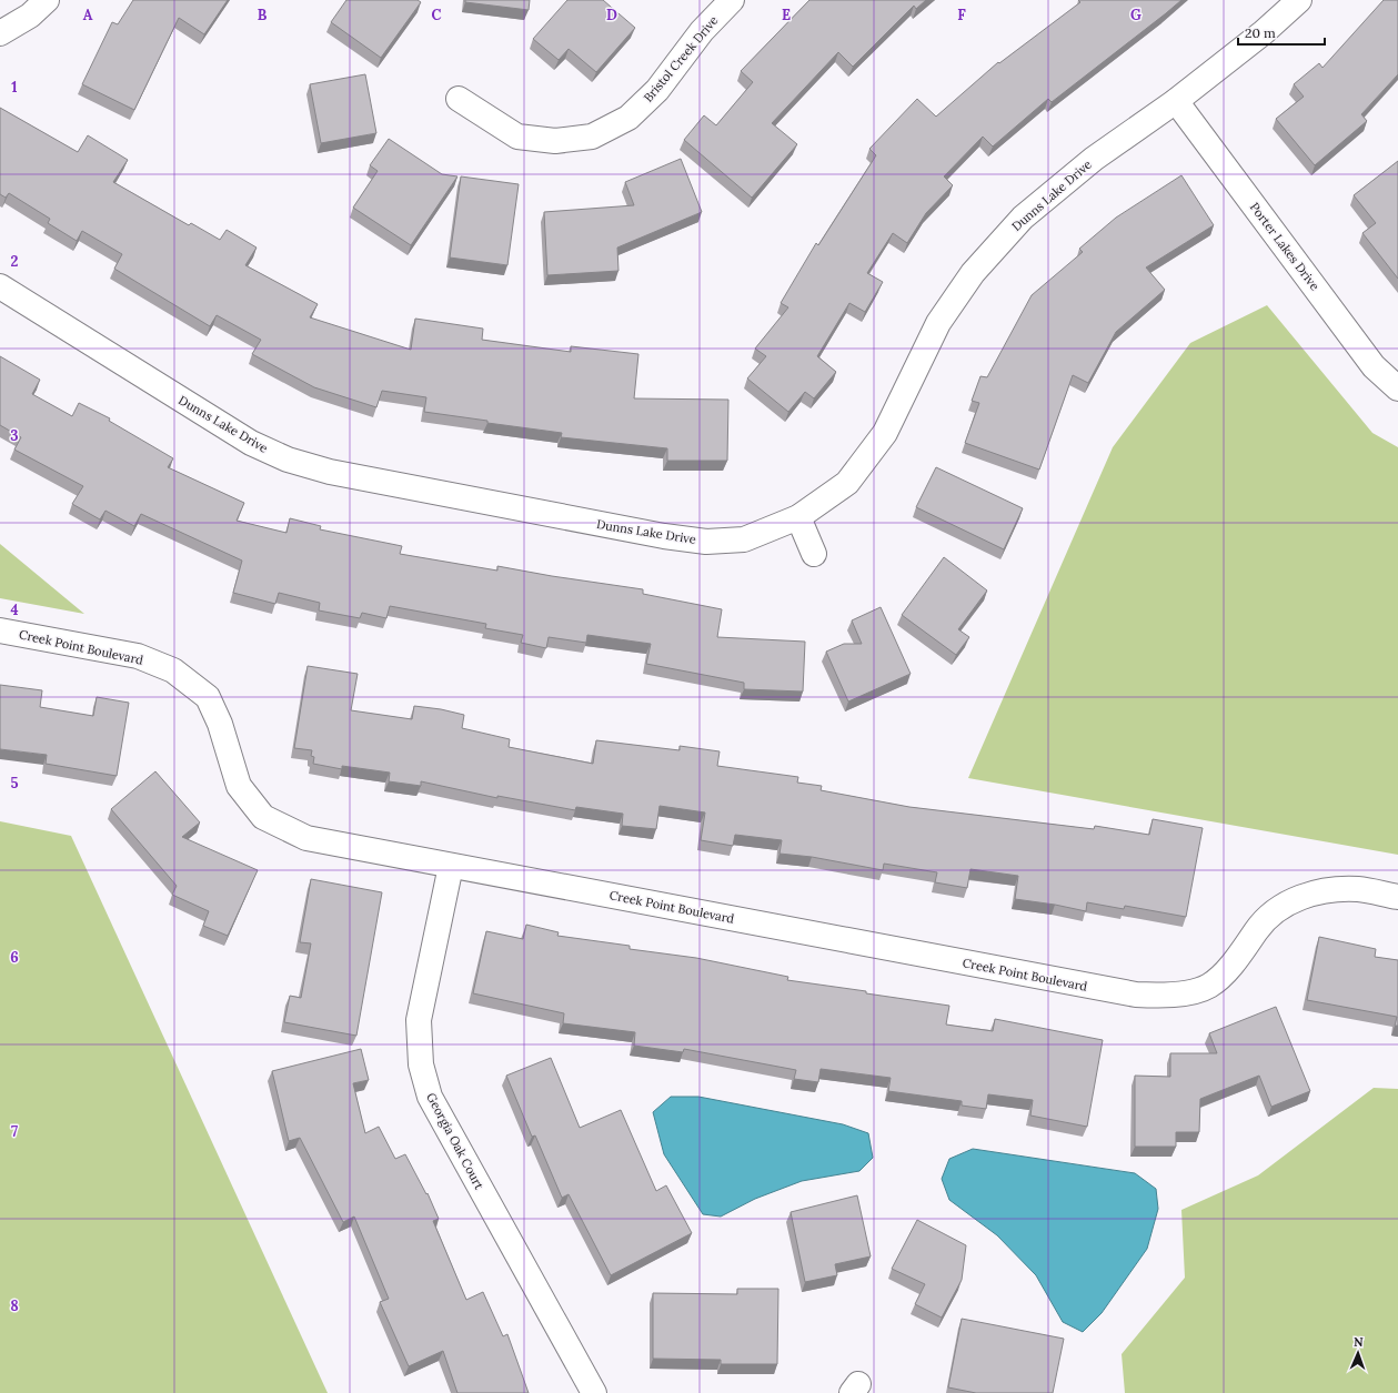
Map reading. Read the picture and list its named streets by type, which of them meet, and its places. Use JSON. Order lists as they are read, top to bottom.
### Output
{
  "streets": {
    "street": [
      "Bristol Creek Drive",
      "Dunns Lake Drive",
      "Porter Lakes Drive",
      "Creek Point Boulevard",
      "Georgia Oak Court"
    ]
  },
  "crossings": [
    ["Dunns Lake Drive", "Porter Lakes Drive"],
    ["Creek Point Boulevard", "Georgia Oak Court"]
  ],
  "scale_bar": "20 m",
  "north": "top",
  "grid": {
    "columns": [
      "A",
      "B",
      "C",
      "D",
      "E",
      "F",
      "G"
    ],
    "rows": [
      "1",
      "2",
      "3",
      "4",
      "5",
      "6",
      "7",
      "8"
    ]
  }
}
